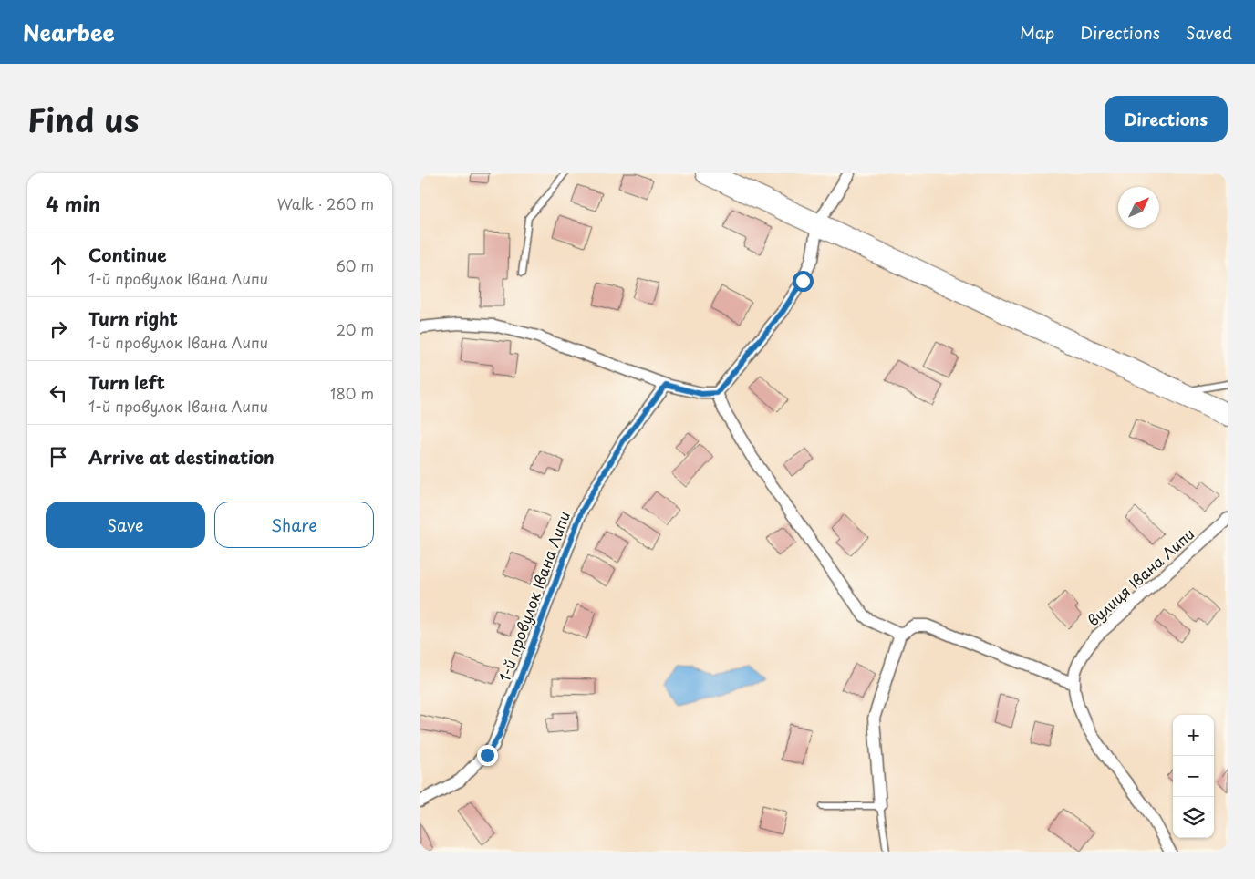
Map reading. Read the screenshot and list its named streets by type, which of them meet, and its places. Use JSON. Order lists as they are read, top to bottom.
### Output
{
  "streets": {
    "street": ["вулиця Івана Липи", "1-й провулок Івана Липи"]
  },
  "north": "top right",
  "page": {
    "header": "Nearbee",
    "nav": ["Map", "Directions", "Saved"],
    "title": "Find us",
    "buttons": [
      "Directions",
      ["Save", "Share"]
    ],
    "heading": ["4 min", "Walk · 260 m"],
    "list": [
      ["Continue", "1-й провулок Івана Липи", "60 m"],
      ["Turn right", "1-й провулок Івана Липи", "20 m"],
      ["Turn left", "1-й провулок Івана Липи", "180 m"],
      "Arrive at destination"
    ],
    "map_buttons": ["+", "−"]
  }
}
